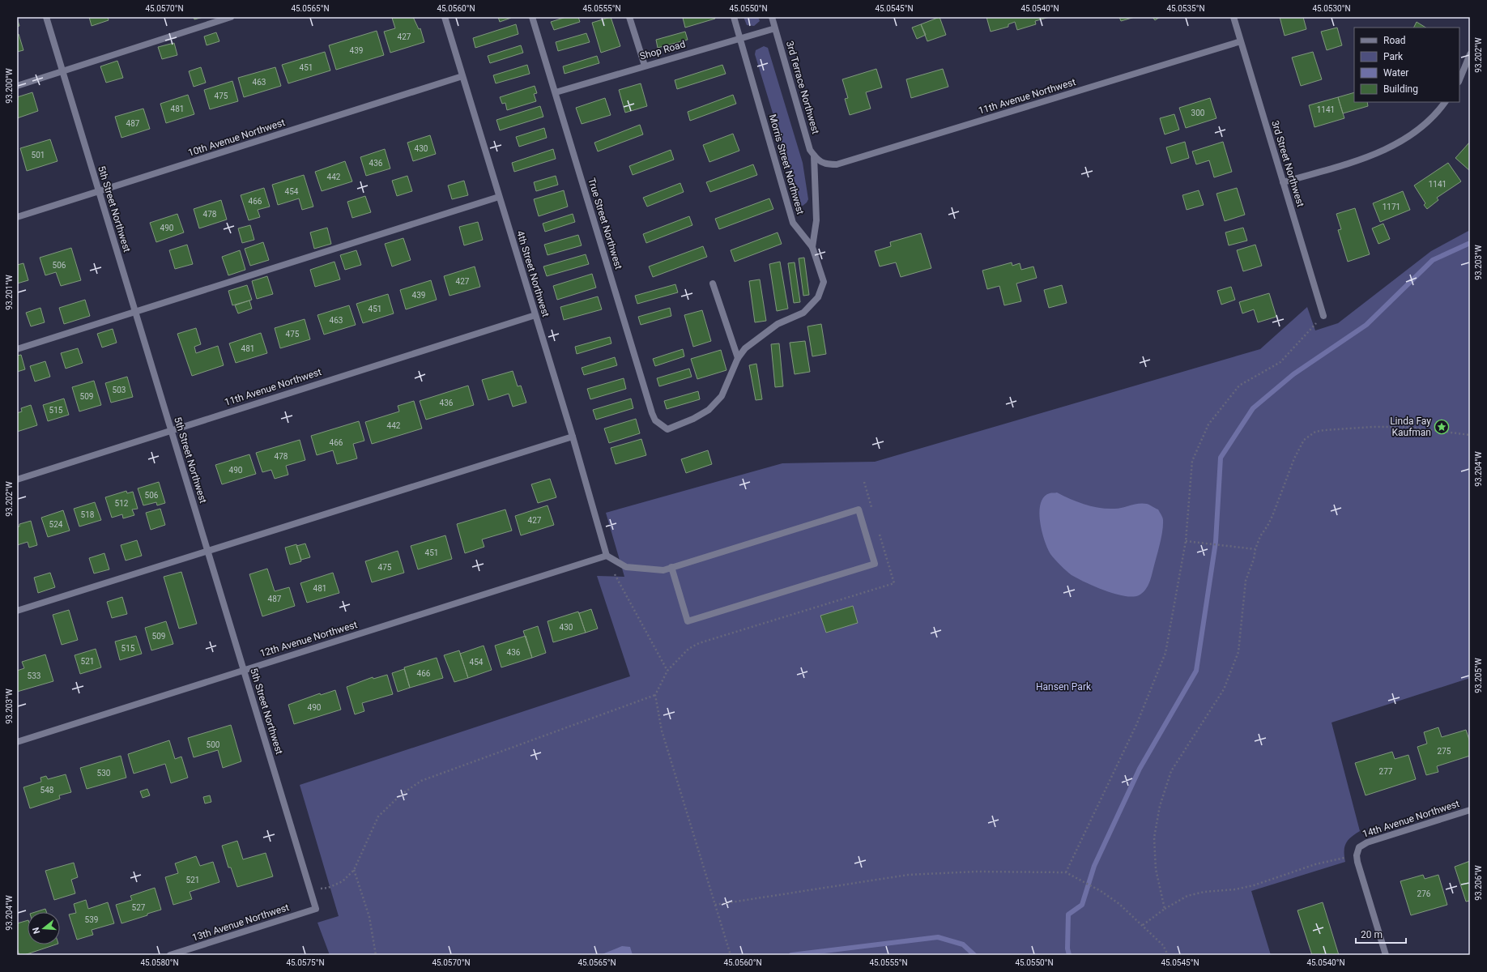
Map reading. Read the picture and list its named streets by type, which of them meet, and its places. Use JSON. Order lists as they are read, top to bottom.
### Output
{
  "streets": {
    "street": [
      "Shop Road",
      "3rd Terrace Northwest",
      "11th Avenue Northwest",
      "10th Avenue Northwest",
      "3rd Street Northwest",
      "Morris Street Northwest",
      "5th Street Northwest",
      "True Street Northwest",
      "4th Street Northwest",
      "12th Avenue Northwest",
      "14th Avenue Northwest",
      "13th Avenue Northwest"
    ]
  },
  "crossings": [
    ["Shop Road", "3rd Terrace Northwest"],
    ["Shop Road", "Morris Street Northwest"],
    ["Shop Road", "True Street Northwest"],
    ["3rd Terrace Northwest", "11th Avenue Northwest"],
    ["11th Avenue Northwest", "3rd Street Northwest"],
    ["11th Avenue Northwest", "5th Street Northwest"],
    ["11th Avenue Northwest", "4th Street Northwest"],
    ["10th Avenue Northwest", "5th Street Northwest"],
    ["10th Avenue Northwest", "4th Street Northwest"],
    ["Morris Street Northwest", "True Street Northwest"],
    ["5th Street Northwest", "12th Avenue Northwest"],
    ["5th Street Northwest", "13th Avenue Northwest"],
    ["4th Street Northwest", "12th Avenue Northwest"]
  ],
  "parks": ["Hansen Park"],
  "places": {
    "place": ["Linda Fay Kaufman"]
  },
  "house_numbers": [
    "427",
    "439",
    "451",
    "463",
    "475",
    "481",
    "1141",
    "300",
    "487",
    "430",
    "501",
    "436",
    "442",
    "1141",
    "454",
    "466",
    "1171",
    "478",
    "490",
    "506",
    "427",
    "439",
    "451",
    "463",
    "475",
    "481",
    "503",
    "509",
    "436",
    "515",
    "442",
    "466",
    "478",
    "490",
    "506",
    "512",
    "518",
    "427",
    "524",
    "451",
    "475",
    "481",
    "487",
    "430",
    "509",
    "515",
    "436",
    "521",
    "454",
    "466",
    "533",
    "490",
    "500",
    "275",
    "277",
    "530",
    "548",
    "521",
    "276",
    "527",
    "539"
  ],
  "legend": [
    "Road",
    "Park",
    "Water",
    "Building"
  ],
  "scale_bar": "20 m",
  "north": "left",
  "coordinates": [
    "45.0570°N",
    "45.0565°N",
    "45.0560°N",
    "45.0555°N",
    "45.0550°N",
    "45.0545°N",
    "45.0540°N",
    "45.0535°N",
    "45.0530°N",
    "93.202°W",
    "93.200°W",
    "93.203°W",
    "93.201°W",
    "93.204°W",
    "93.205°W",
    "93.206°W",
    "45.0580°N",
    "45.0575°N"
  ]
}
